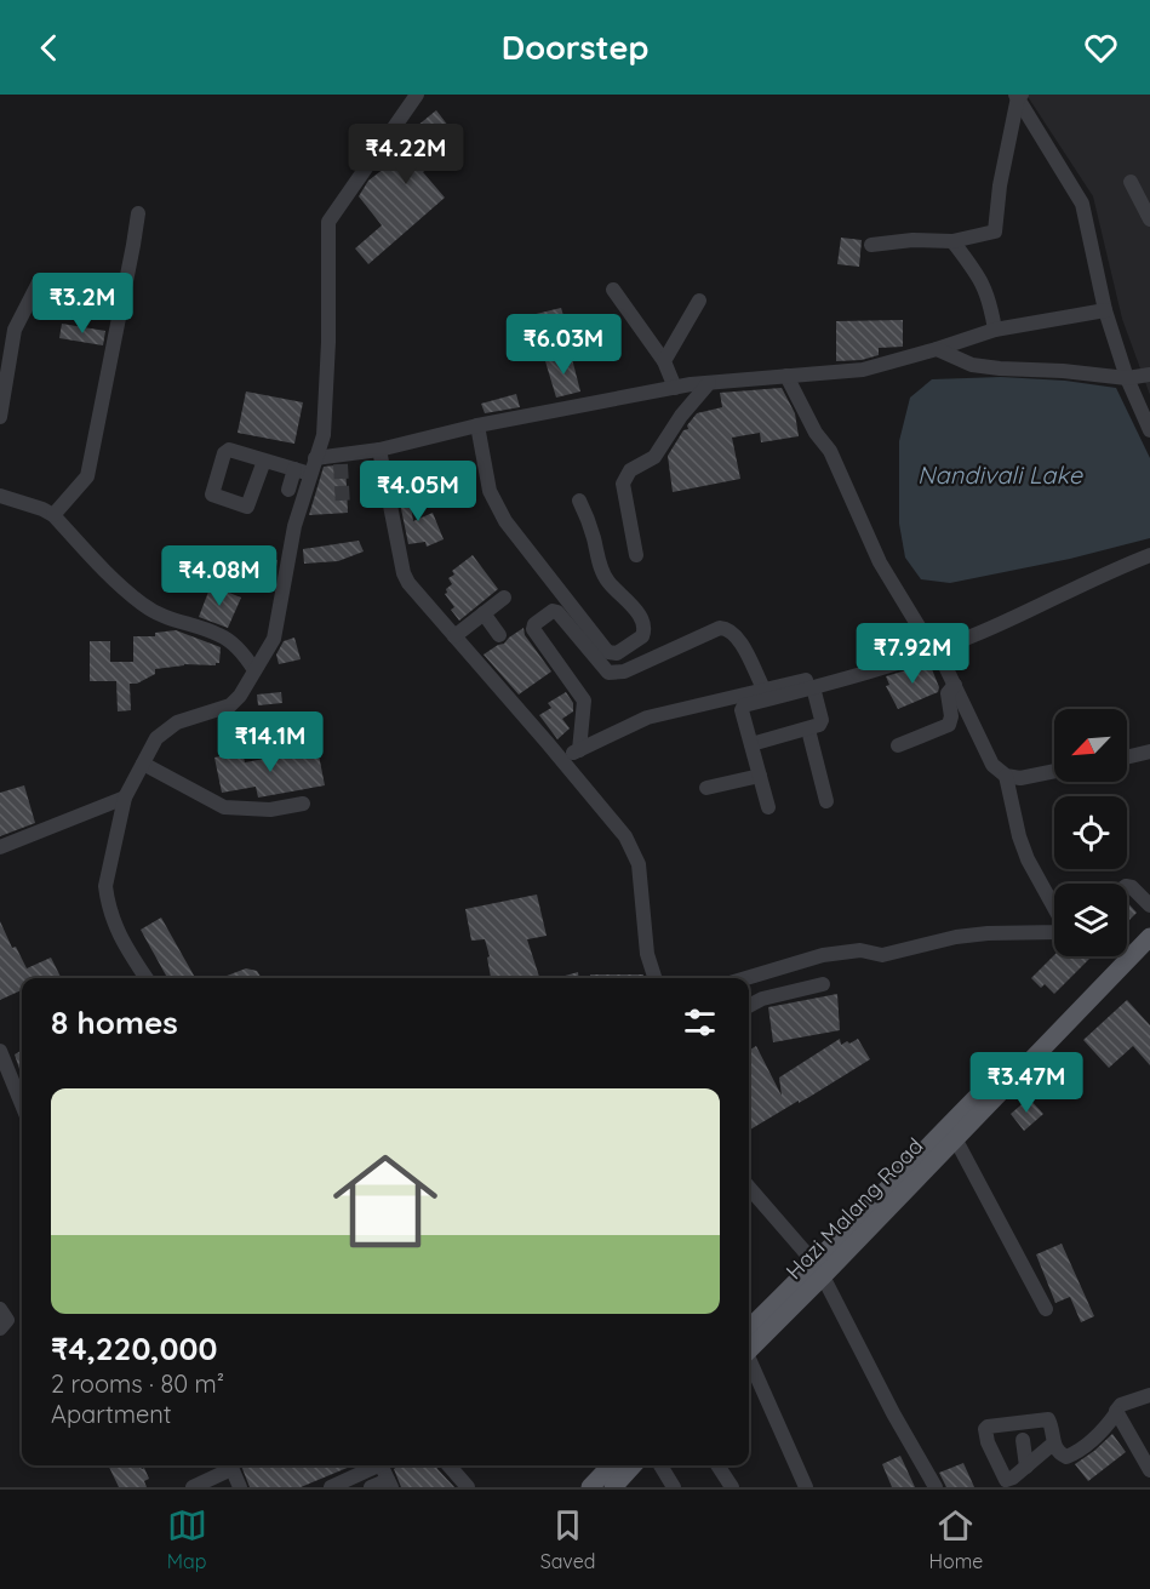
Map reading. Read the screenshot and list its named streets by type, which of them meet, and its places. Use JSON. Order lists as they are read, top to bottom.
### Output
{
  "streets": {
    "main road": ["Hazi Malang Road"]
  },
  "water": ["Nandivali Lake"],
  "north": "bottom left",
  "page": {
    "header": "Doorstep",
    "price": [
      "₹4.22M",
      "₹3.2M",
      "₹6.03M",
      "₹4.05M",
      "₹4.08M",
      "₹7.92M",
      "₹14.1M",
      "₹3.47M"
    ],
    "heading": "8 homes",
    "list": [
      {
        "name": "₹4,220,000",
        "note": "2 rooms · 80 m² · Apartment"
      }
    ],
    "tabs": ["Map", "Saved", "Home"]
  }
}
